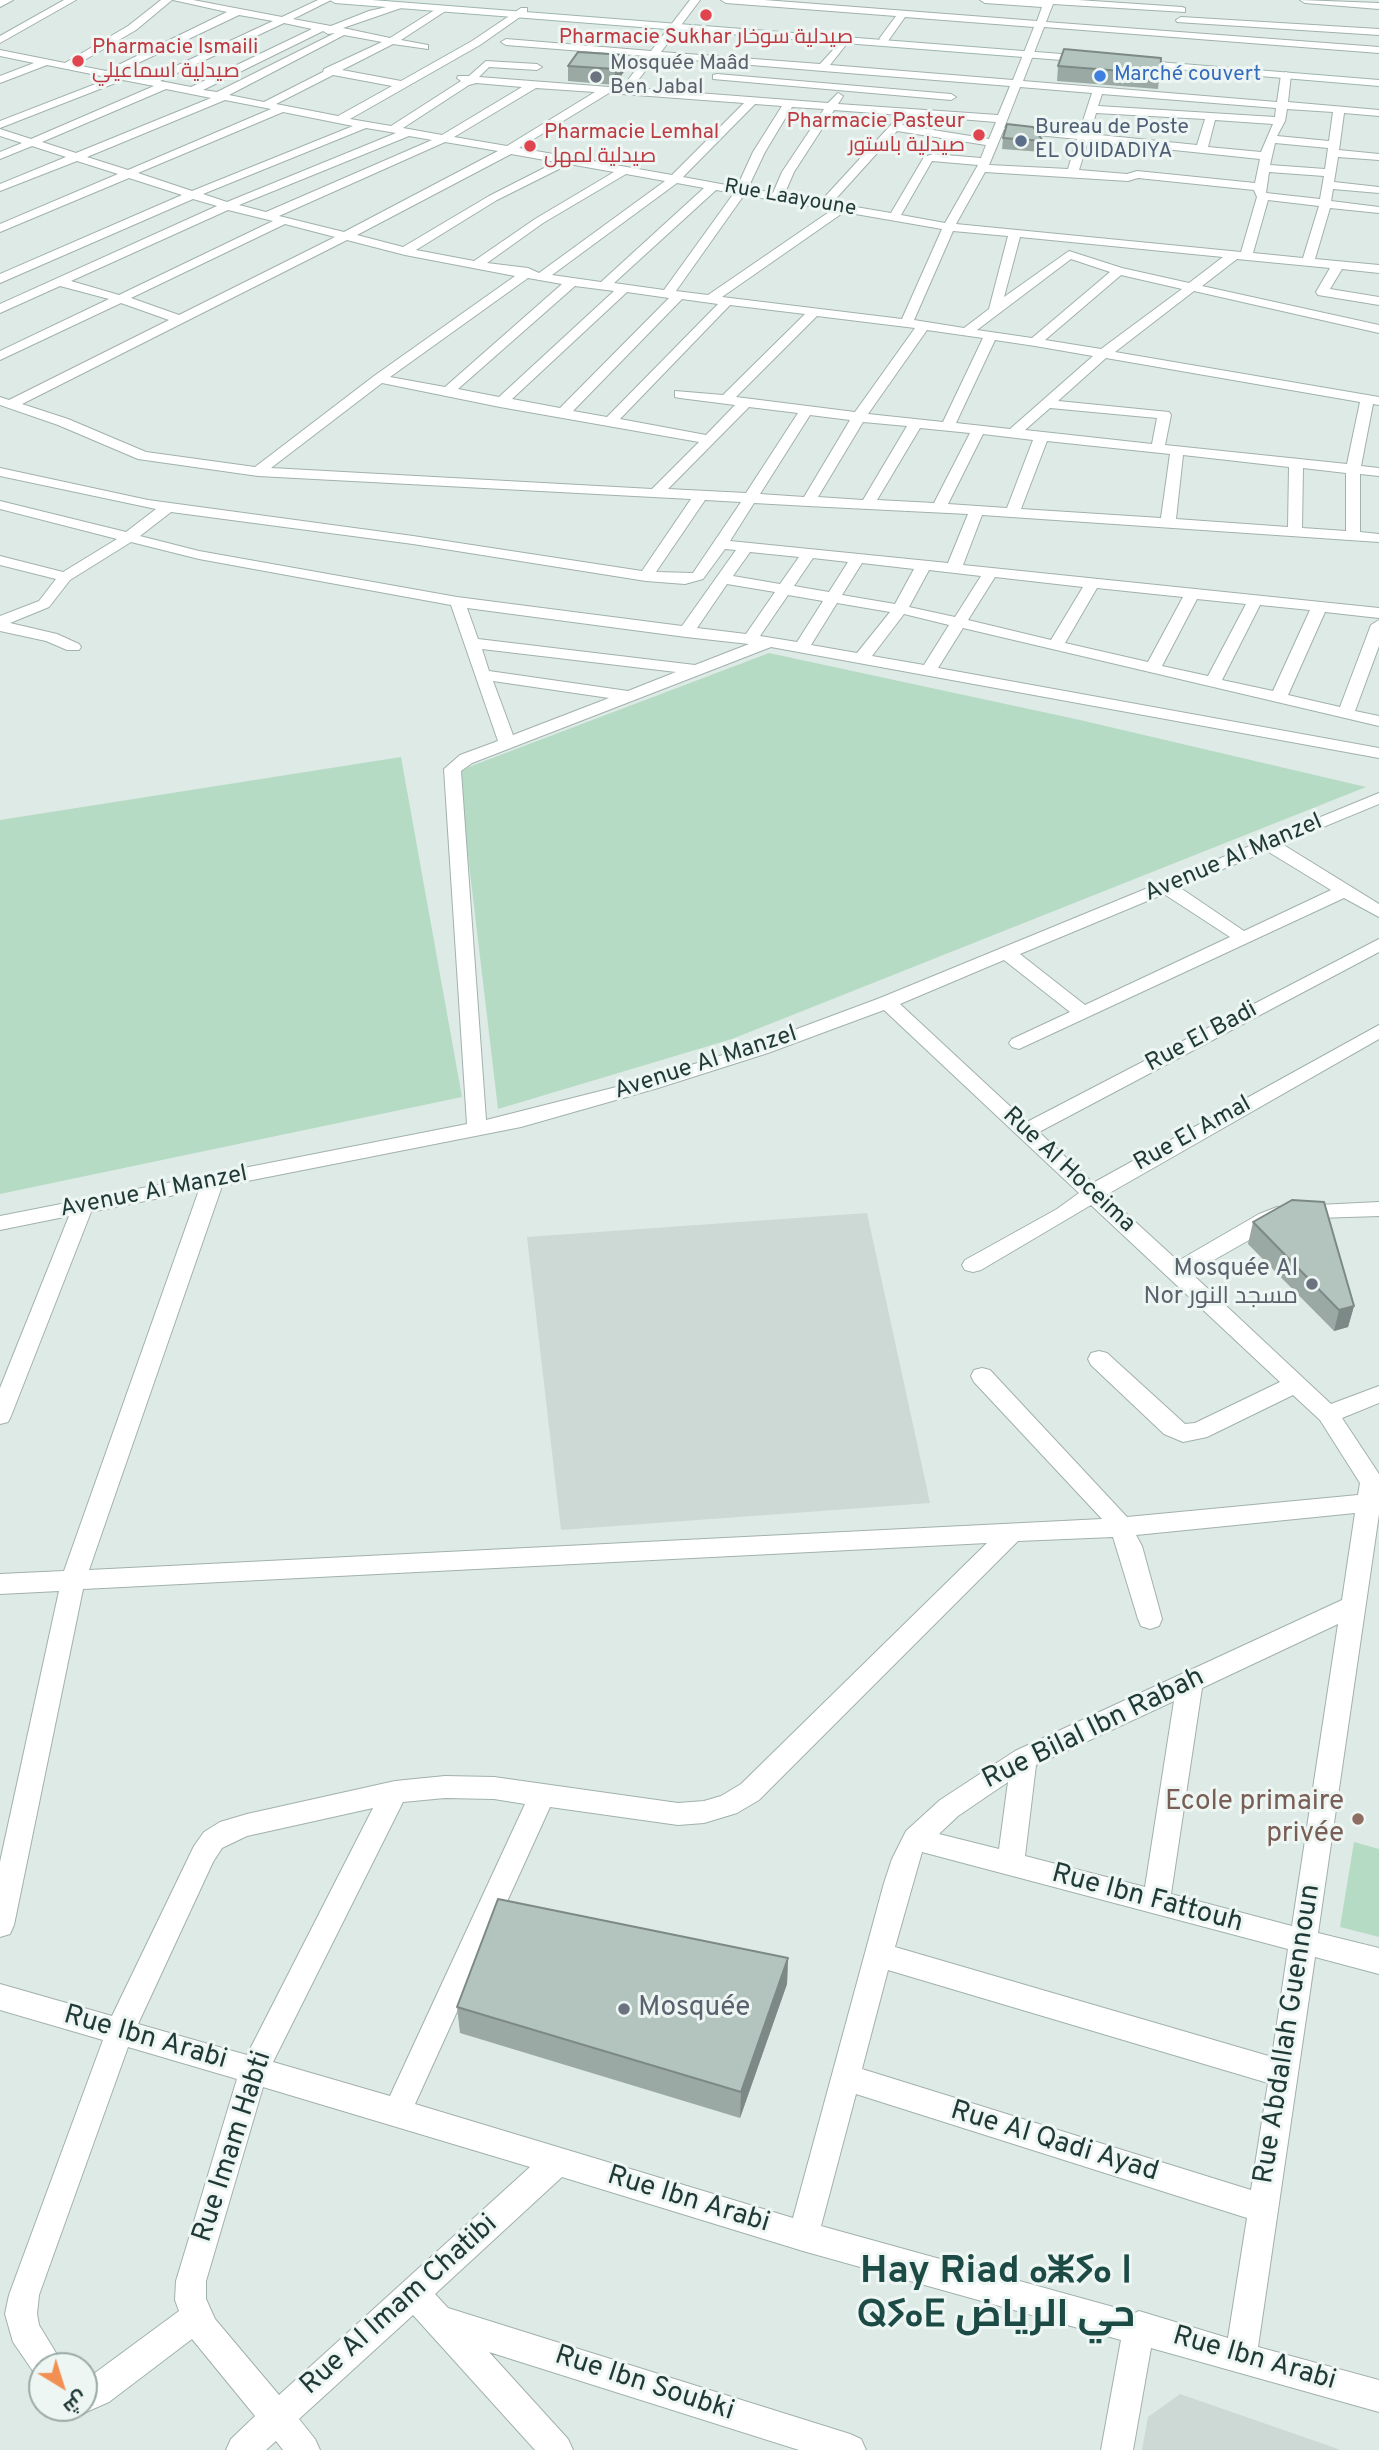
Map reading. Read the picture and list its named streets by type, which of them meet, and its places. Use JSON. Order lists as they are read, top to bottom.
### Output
{
  "streets": {
    "street": [
      "Rue Laayoune",
      "Avenue Al Manzel",
      "Rue El Badi",
      "Rue El Amal",
      "Rue Al Hoceima",
      "Rue Bilal Ibn Rabah",
      "Rue Ibn Fattouh",
      "Rue Abdallah Guennoun",
      "Rue Ibn Arabi",
      "Rue Al Qadi Ayad",
      "Rue Imam Habti",
      "Rue Al Imam Chatibi",
      "Rue Ibn Soubki"
    ]
  },
  "crossings": [
    ["Avenue Al Manzel", "Rue Al Hoceima"],
    ["Rue El Badi", "Rue Al Hoceima"],
    ["Rue El Amal", "Rue Al Hoceima"],
    ["Rue Al Hoceima", "Rue Abdallah Guennoun"],
    ["Rue Bilal Ibn Rabah", "Rue Ibn Fattouh"],
    ["Rue Bilal Ibn Rabah", "Rue Abdallah Guennoun"],
    ["Rue Bilal Ibn Rabah", "Rue Ibn Arabi"],
    ["Rue Bilal Ibn Rabah", "Rue Al Qadi Ayad"],
    ["Rue Ibn Fattouh", "Rue Abdallah Guennoun"],
    ["Rue Abdallah Guennoun", "Rue Ibn Arabi"],
    ["Rue Abdallah Guennoun", "Rue Al Qadi Ayad"],
    ["Rue Ibn Arabi", "Rue Imam Habti"],
    ["Rue Ibn Arabi", "Rue Al Imam Chatibi"]
  ],
  "districts": ["Hay Riad ⴰⵥⵢⴰ ⵏ ⵕⵢⴰⴹ حي الرياض"],
  "places": [
    "Pharmacie Sukhar صيدلية سوخار",
    "Pharmacie Ismaili صيدلية اسماعيلي",
    "Marché couvert",
    "Mosquée Maâd Ben Jabal",
    "Pharmacie Pasteur صيدلية باستور",
    "Bureau de Poste EL OUIDADIYA",
    "Pharmacie Lemhal صيدلية لمهل",
    "Mosquée Al Nor مسجد النور",
    "Ecole primaire privée",
    "Mosquée"
  ],
  "north": "bottom right"
}
